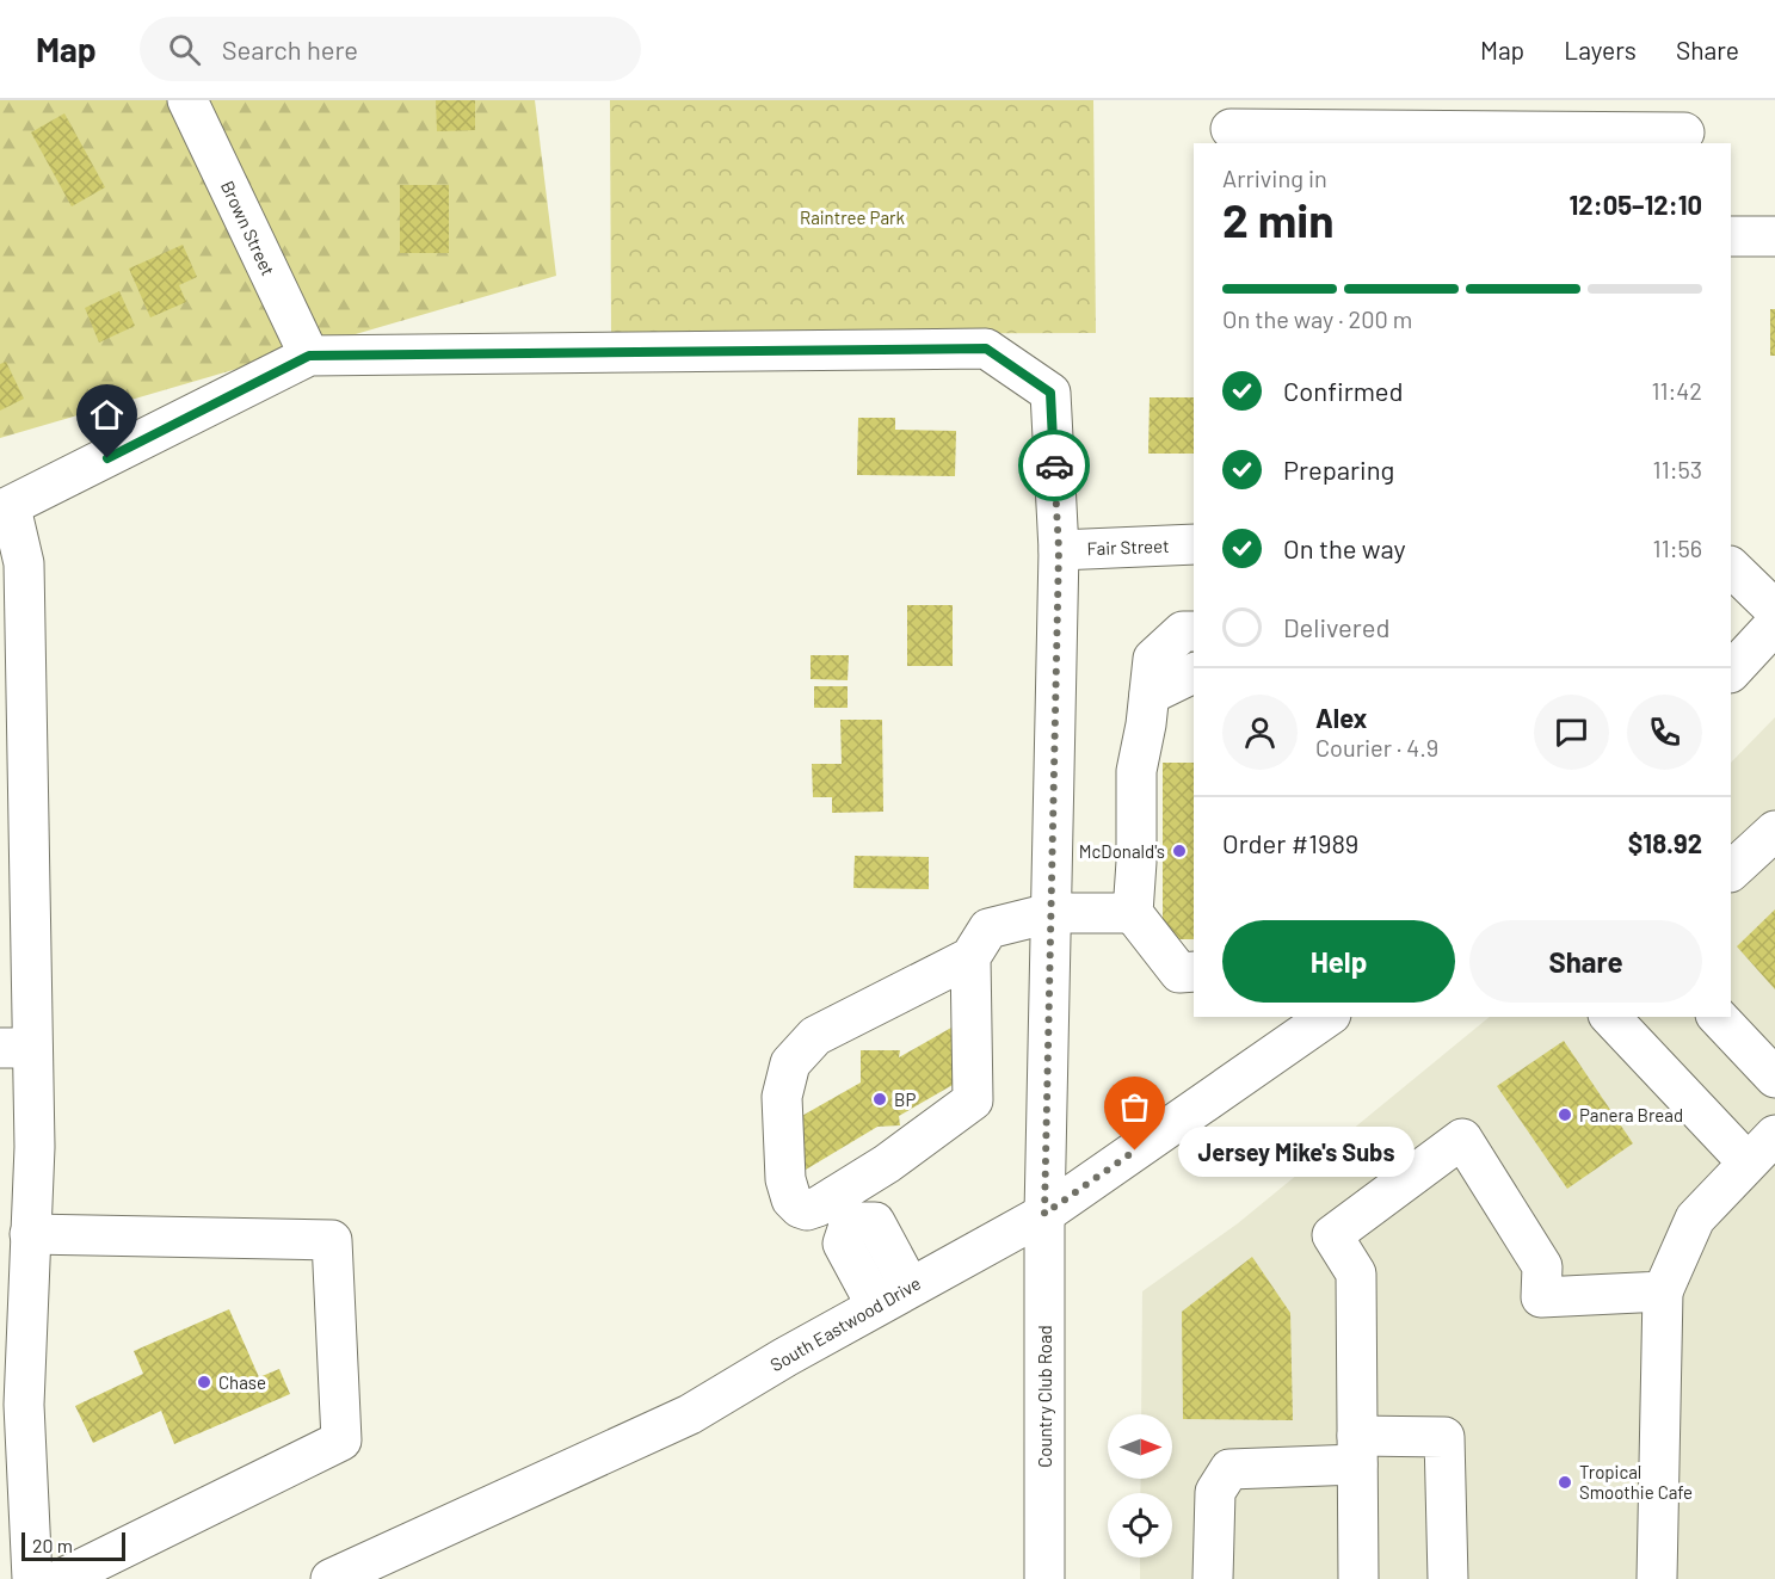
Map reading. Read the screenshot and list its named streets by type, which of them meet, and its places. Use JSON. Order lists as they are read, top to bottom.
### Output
{
  "streets": {
    "street": [
      "Brown Street",
      "Fair Street",
      "South Eastwood Drive",
      "Country Club Road"
    ]
  },
  "crossings": [
    ["Brown Street", "Country Club Road"],
    ["Fair Street", "Country Club Road"],
    ["South Eastwood Drive", "Country Club Road"]
  ],
  "parks": ["Raintree Park"],
  "places": [
    "McDonald's",
    "BP",
    "Panera Bread",
    "Jersey Mike's Subs",
    "Chase",
    "Tropical Smoothie Cafe"
  ],
  "scale_bar": "20 m",
  "north": "right",
  "page": {
    "header": "Map",
    "search": "Search here",
    "nav": ["Map", "Layers", "Share"],
    "heading": ["2 min", "Arriving in", "12:05–12:10"],
    "panel": [
      "Alex",
      "Courier · 4.9",
      "Order #1989",
      "$18.92"
    ],
    "bar": "On the way · 200 m",
    "list": [
      ["Confirmed", "11:42"],
      ["Preparing", "11:53"],
      ["On the way", "11:56"],
      "Delivered"
    ],
    "buttons": ["Help", "Share"],
    "bubble": "Jersey Mike's Subs",
    "scale": "20 m"
  }
}
